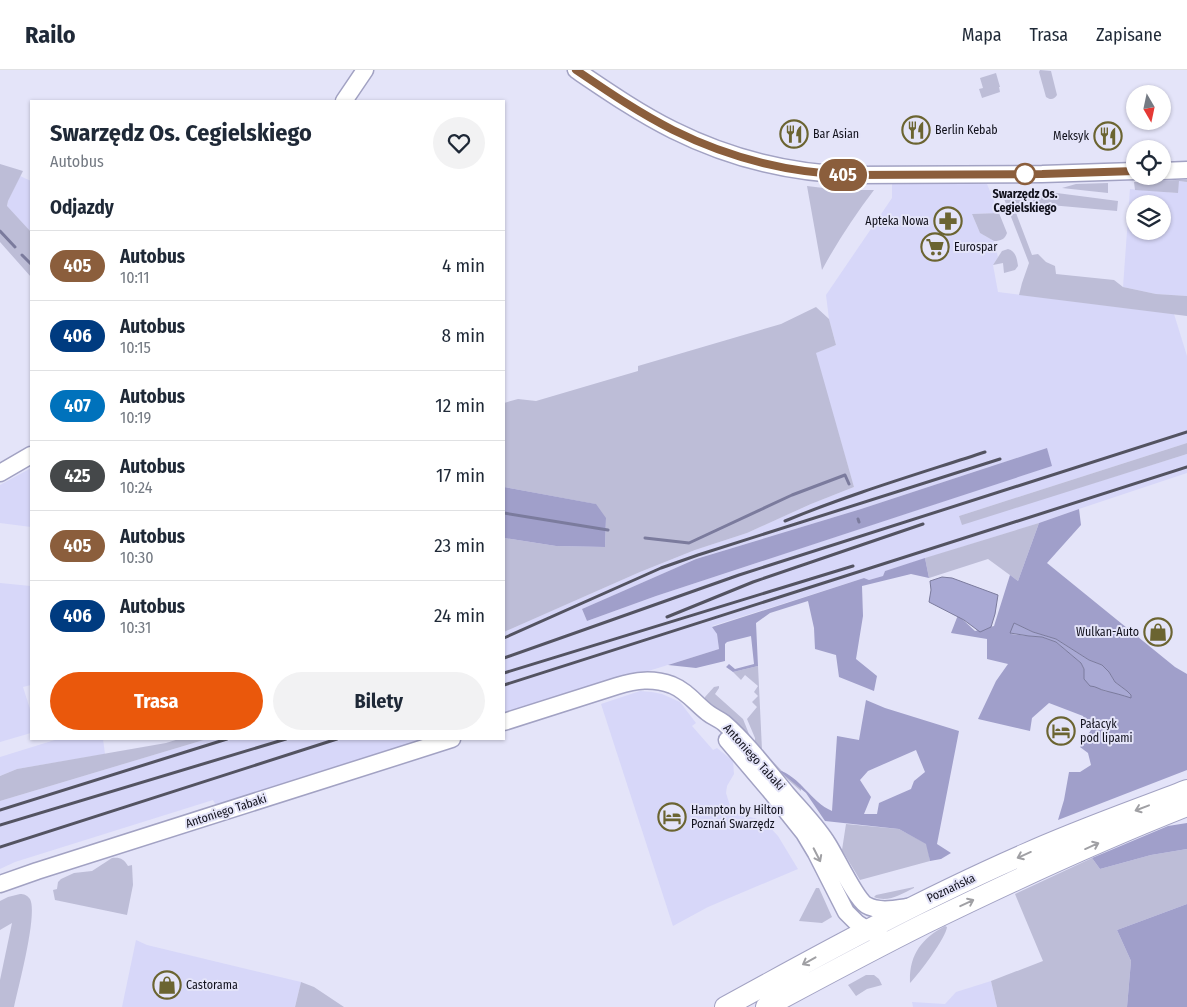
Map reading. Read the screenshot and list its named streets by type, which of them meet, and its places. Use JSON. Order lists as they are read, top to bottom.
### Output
{
  "streets": {
    "main road": ["Poznańska"],
    "street": ["Antoniego Tabaki"]
  },
  "crossings": [
    ["Antoniego Tabaki", "Poznańska"]
  ],
  "places": {
    "restaurant": ["Berlin Kebab", "Bar Asian", "Meksyk"],
    "other": ["Swarzędz Os. Cegielskiego"],
    "pharmacy": ["Apteka Nowa"],
    "supermarket": ["Eurospar"],
    "shop": ["Wulkan-Auto", "Castorama"],
    "hotel": ["Pałacyk pod lipami", "Hampton by Hilton Poznań Swarzędz"]
  },
  "lines": ["bus line 405"],
  "north": "bottom",
  "page": {
    "header": "Railo",
    "nav": ["Mapa", "Trasa", "Zapisane"],
    "on_map": "405",
    "heading": [
      ["Swarzędz Os. Cegielskiego", "Autobus"],
      "Odjazdy"
    ],
    "list": [
      {
        "mark": "405",
        "name": "Autobus",
        "note": "10:11",
        "value": "4 min"
      },
      {
        "mark": "406",
        "name": "Autobus",
        "note": "10:15",
        "value": "8 min"
      },
      {
        "mark": "407",
        "name": "Autobus",
        "note": "10:19",
        "value": "12 min"
      },
      {
        "mark": "425",
        "name": "Autobus",
        "note": "10:24",
        "value": "17 min"
      },
      {
        "mark": "405",
        "name": "Autobus",
        "note": "10:30",
        "value": "23 min"
      },
      {
        "mark": "406",
        "name": "Autobus",
        "note": "10:31",
        "value": "24 min"
      }
    ],
    "buttons": ["Trasa", "Bilety"]
  }
}
